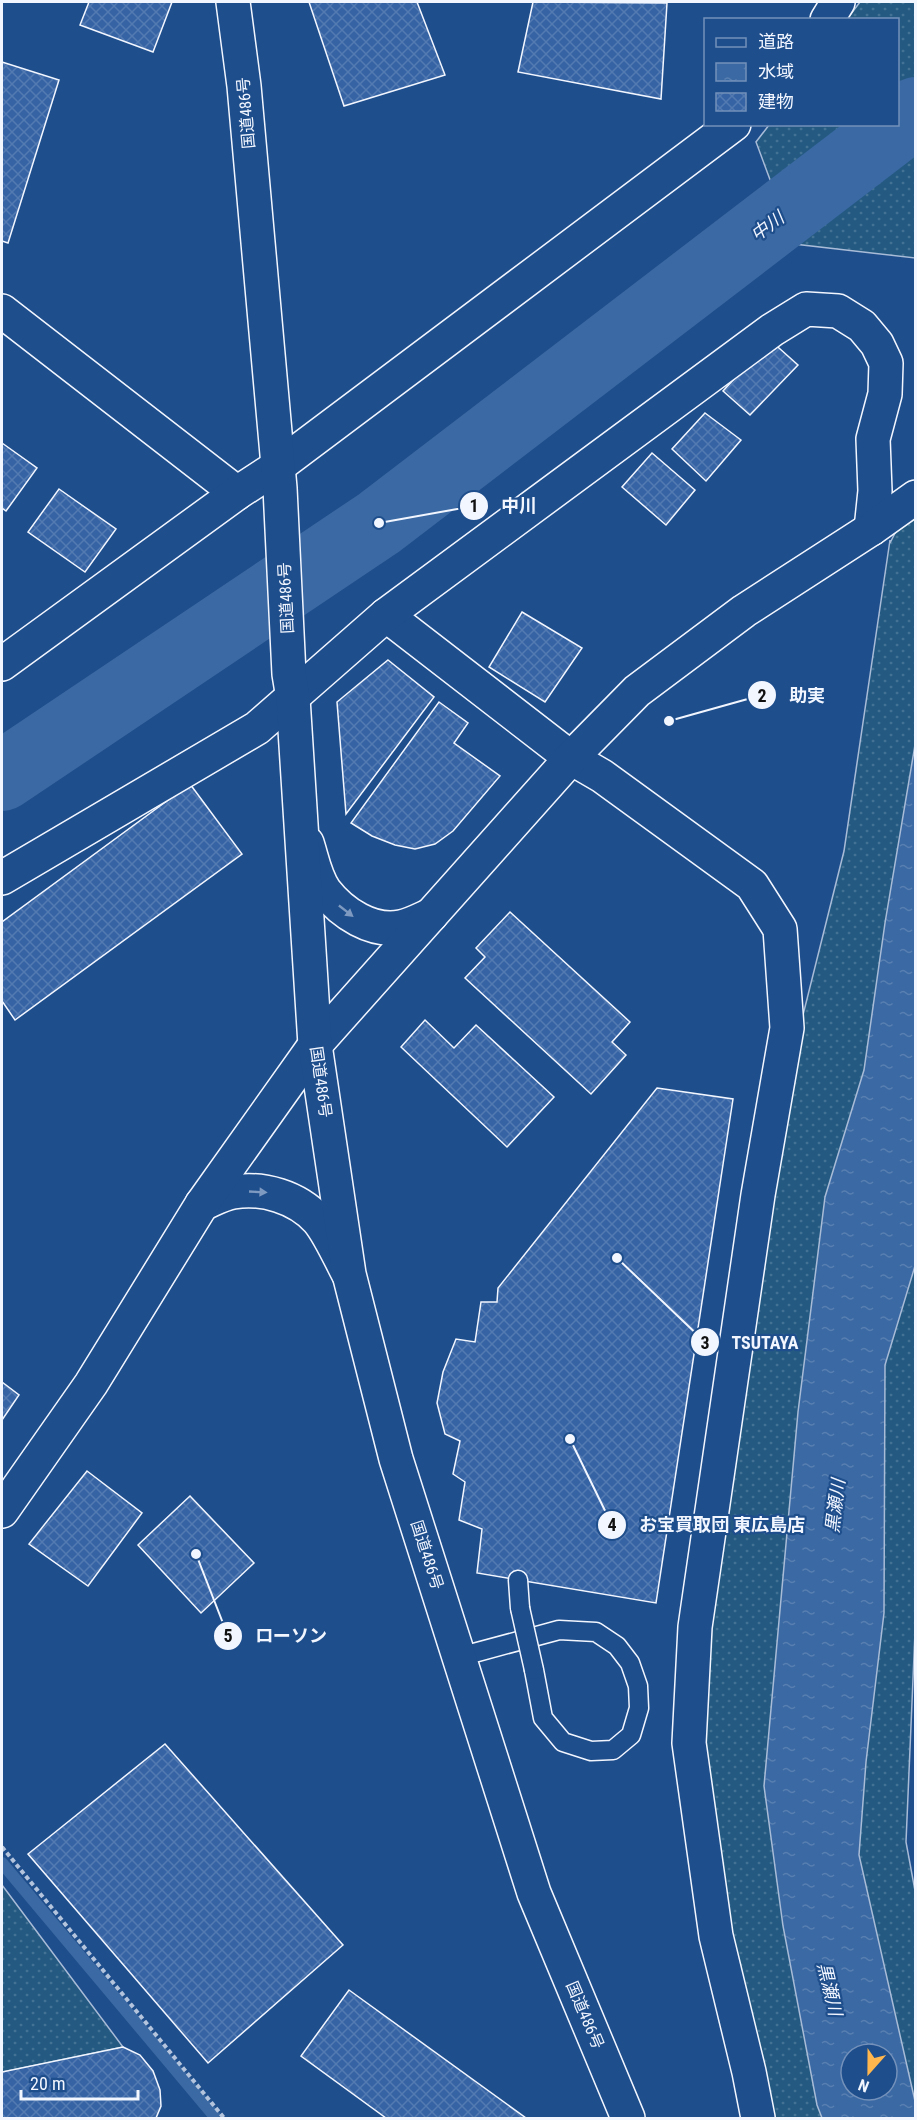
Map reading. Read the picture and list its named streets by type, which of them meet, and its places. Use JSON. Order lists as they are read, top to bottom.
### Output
{
  "streets": {
    "main road": ["国道486号"]
  },
  "water": ["中川", "黒瀬川"],
  "places": [
    "中川",
    "助実",
    "TSUTAYA",
    "お宝買取団 東広島店",
    "ローソン"
  ],
  "legend": ["道路", "水域", "建物"],
  "scale_bar": "20 m",
  "north": "bottom"
}
